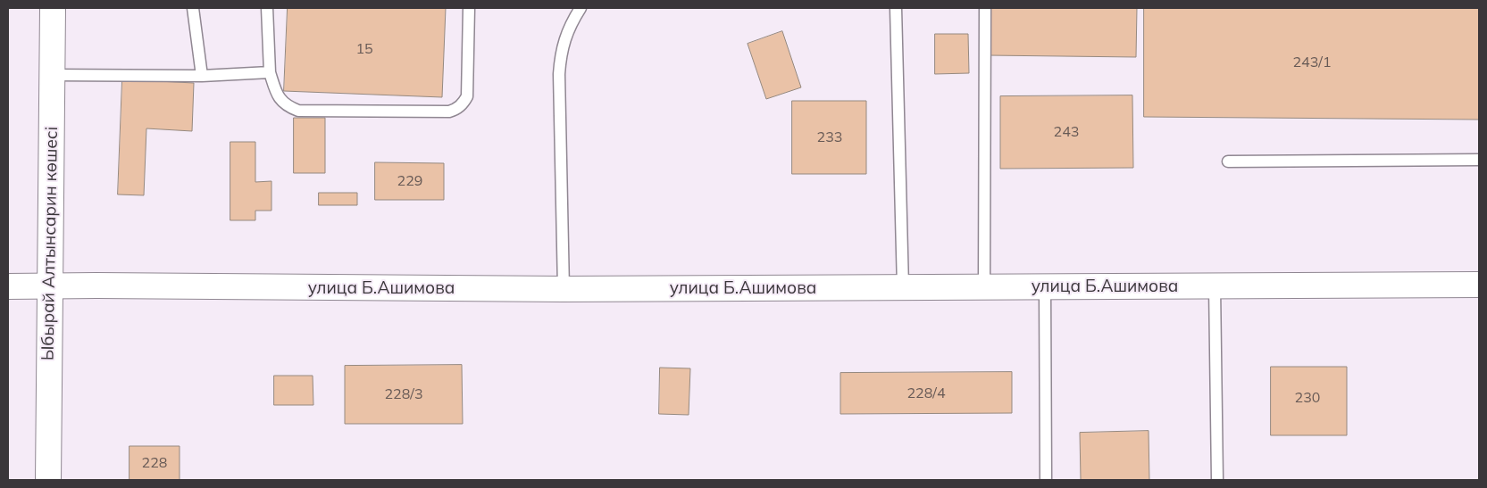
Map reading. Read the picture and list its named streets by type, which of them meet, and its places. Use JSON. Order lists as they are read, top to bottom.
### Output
{
  "streets": {
    "street": ["Ыбырай Алтынсарин көшесі", "улица Б.Ашимова"]
  },
  "crossings": [
    ["Ыбырай Алтынсарин көшесі", "улица Б.Ашимова"]
  ],
  "house_numbers": [
    "15",
    "243/1",
    "243",
    "233",
    "229",
    "228/4",
    "228/3",
    "230",
    "228"
  ]
}
